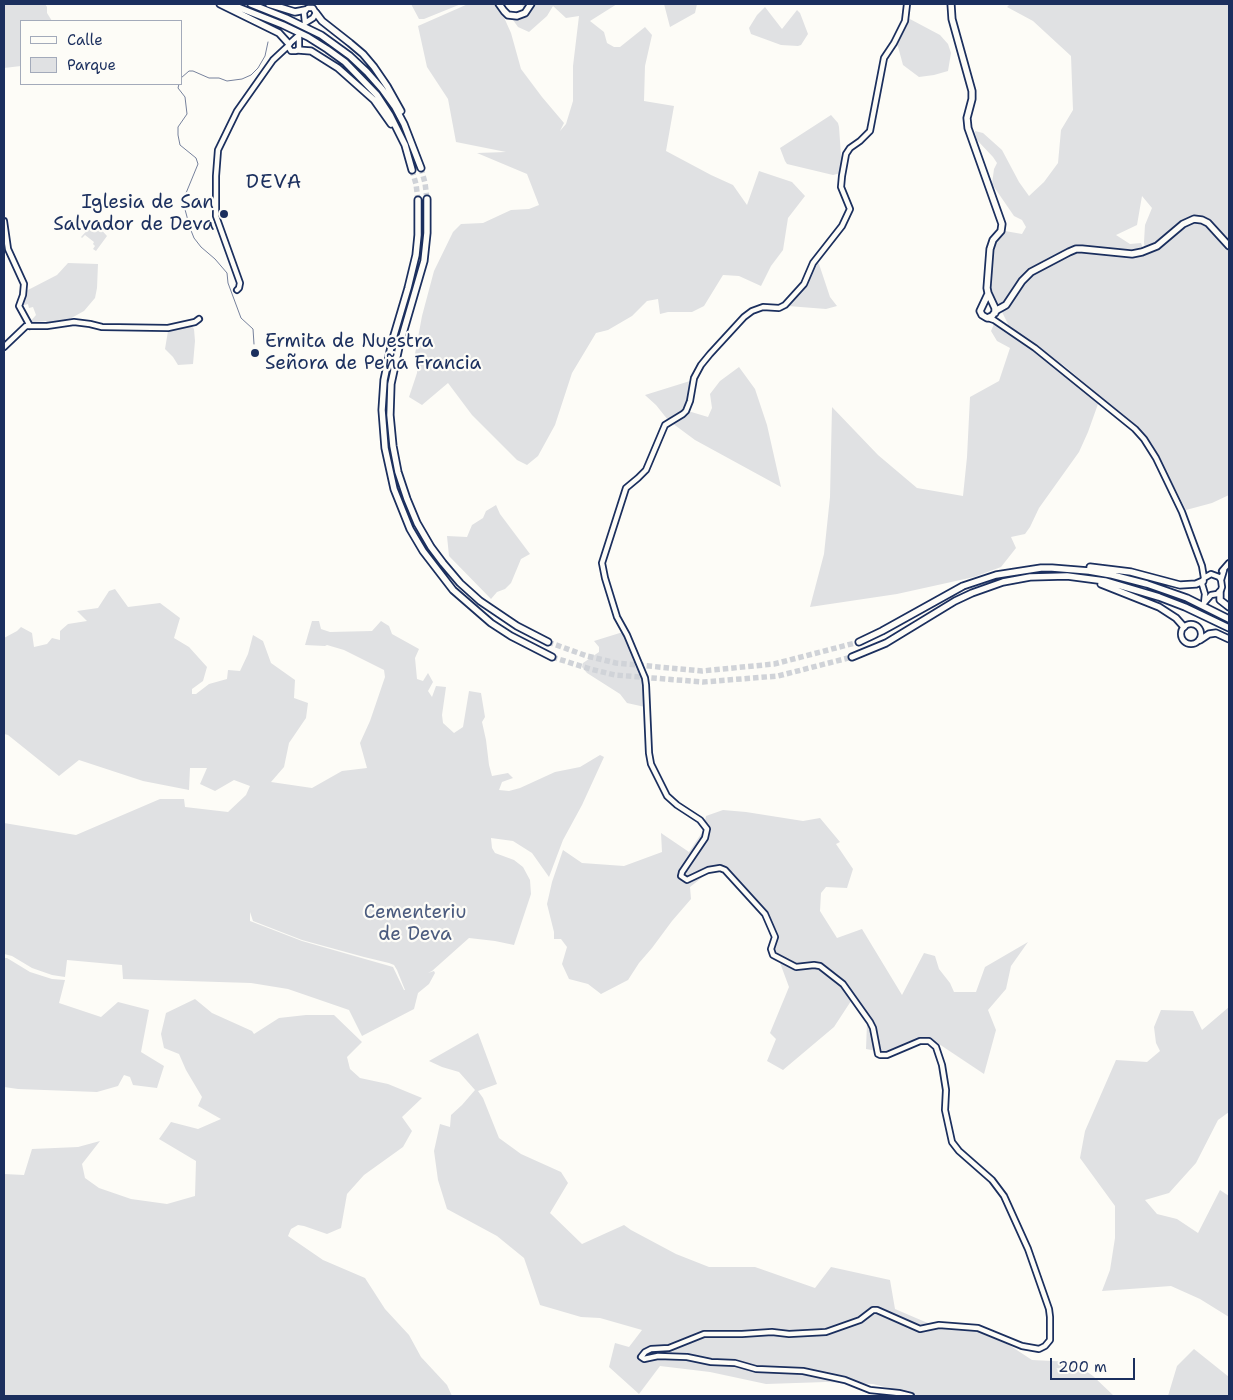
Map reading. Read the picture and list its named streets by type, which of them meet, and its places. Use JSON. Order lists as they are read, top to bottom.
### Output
{
  "districts": ["DEVA"],
  "parks": ["Cementeriu de Deva"],
  "places": ["Iglesia de San Salvador de Deva", "Ermita de Nuestra Señora de Peña Francia"],
  "legend": ["Calle", "Parque"],
  "scale_bar": "200 m"
}
